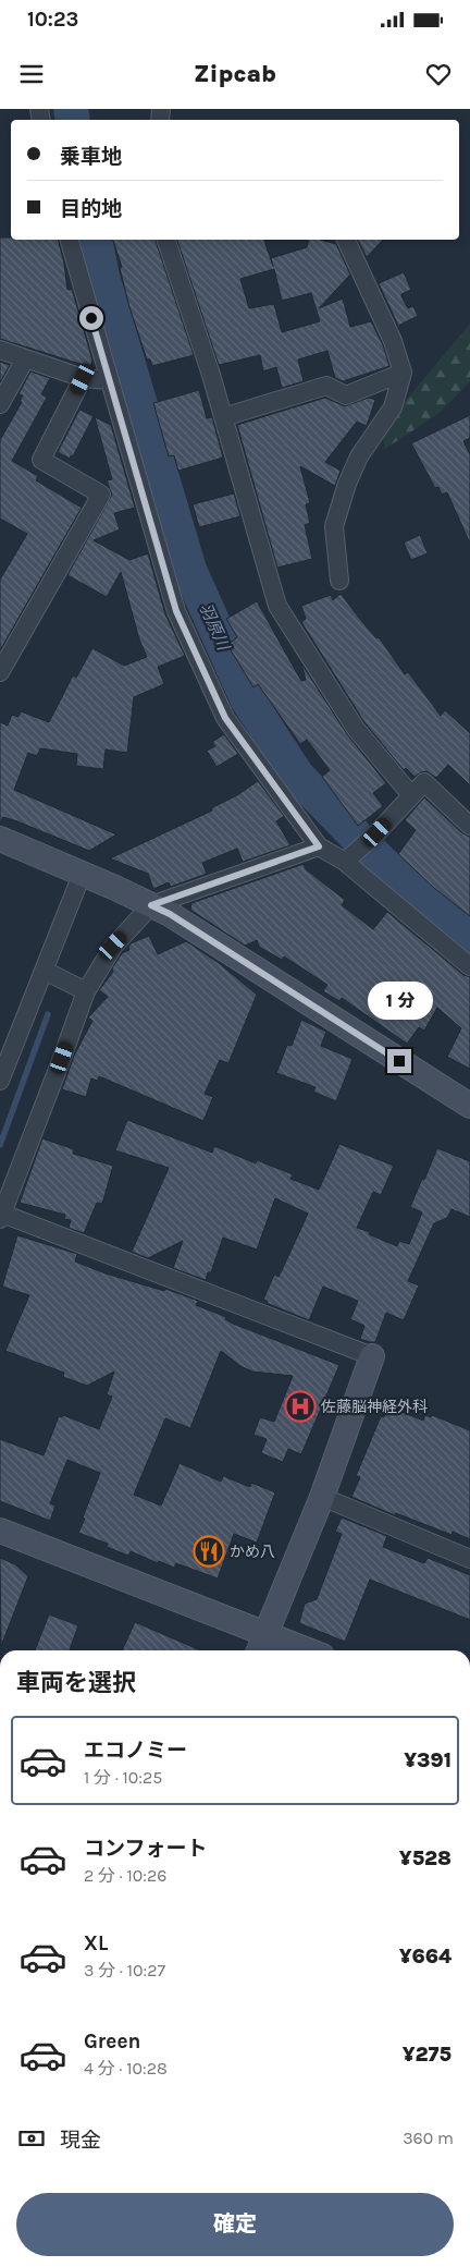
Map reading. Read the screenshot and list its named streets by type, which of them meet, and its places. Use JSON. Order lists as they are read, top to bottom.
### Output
{
  "water": ["羽原川"],
  "places": {
    "hospital": ["佐藤脳神経外科"],
    "restaurant": ["かめ八"]
  },
  "page": {
    "status": "10:23",
    "header": "Zipcab",
    "banner": ["乗車地", "目的地"],
    "bubble": "1 分",
    "heading": "車両を選択",
    "list": [
      {
        "name": "エコノミー",
        "note": "1 分 · 10:25",
        "value": "¥391"
      },
      {
        "name": "コンフォート",
        "note": "2 分 · 10:26",
        "value": "¥528"
      },
      {
        "name": "XL",
        "note": "3 分 · 10:27",
        "value": "¥664"
      },
      {
        "name": "Green",
        "note": "4 分 · 10:28",
        "value": "¥275"
      }
    ],
    "pay": ["現金", "360 m"],
    "buttons": "確定"
  }
}
